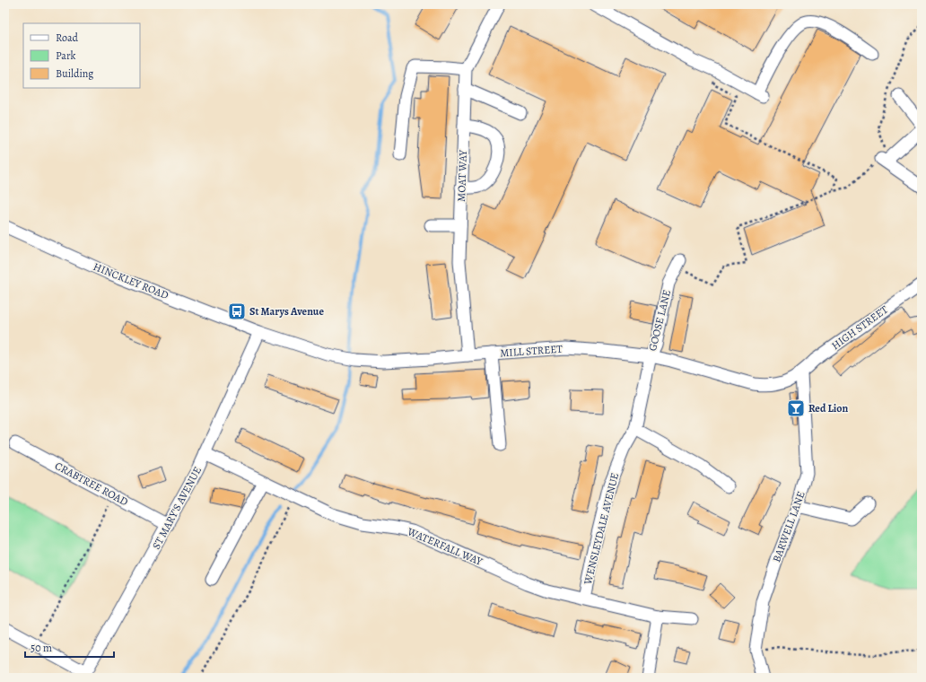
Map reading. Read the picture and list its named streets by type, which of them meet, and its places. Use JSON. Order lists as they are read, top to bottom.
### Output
{
  "streets": {
    "street": [
      "MOAT WAY",
      "HINCKLEY ROAD",
      "GOOSE LANE",
      "HIGH STREET",
      "MILL STREET",
      "CRABTREE ROAD",
      "ST MARY'S AVENUE",
      "BARWELL LANE",
      "WENSLEYDALE AVENUE",
      "WATERFALL WAY"
    ]
  },
  "crossings": [
    ["MOAT WAY", "MILL STREET"],
    ["HINCKLEY ROAD", "MILL STREET"],
    ["HINCKLEY ROAD", "ST MARY'S AVENUE"],
    ["GOOSE LANE", "MILL STREET"],
    ["GOOSE LANE", "WENSLEYDALE AVENUE"],
    ["HIGH STREET", "MILL STREET"],
    ["HIGH STREET", "BARWELL LANE"],
    ["MILL STREET", "ST MARY'S AVENUE"],
    ["MILL STREET", "BARWELL LANE"],
    ["MILL STREET", "WENSLEYDALE AVENUE"],
    ["CRABTREE ROAD", "ST MARY'S AVENUE"],
    ["ST MARY'S AVENUE", "WATERFALL WAY"],
    ["WENSLEYDALE AVENUE", "WATERFALL WAY"]
  ],
  "places": {
    "bus stop": ["St Marys Avenue"],
    "bar": ["Red Lion"]
  },
  "legend": ["Road", "Park", "Building"],
  "scale_bar": "50 m"
}
